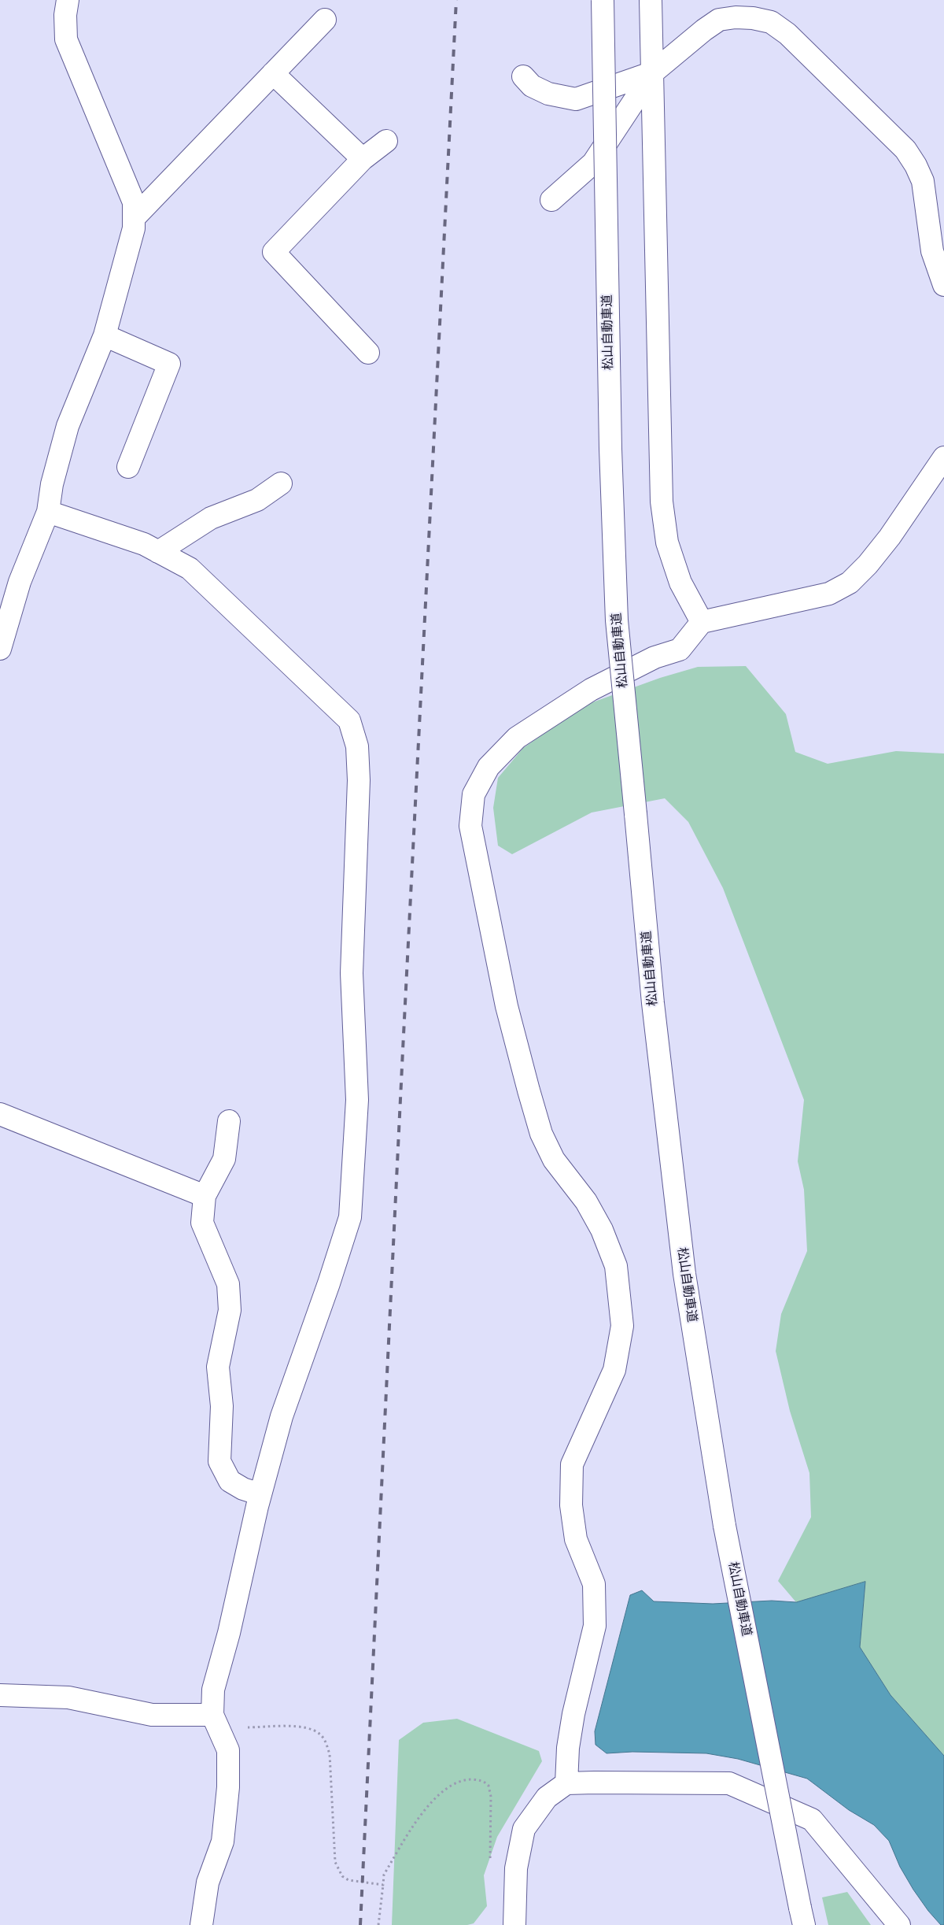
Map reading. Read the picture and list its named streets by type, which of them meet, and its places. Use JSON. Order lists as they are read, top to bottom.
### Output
{
  "streets": {
    "main road": ["松山自動車道"]
  }
}
